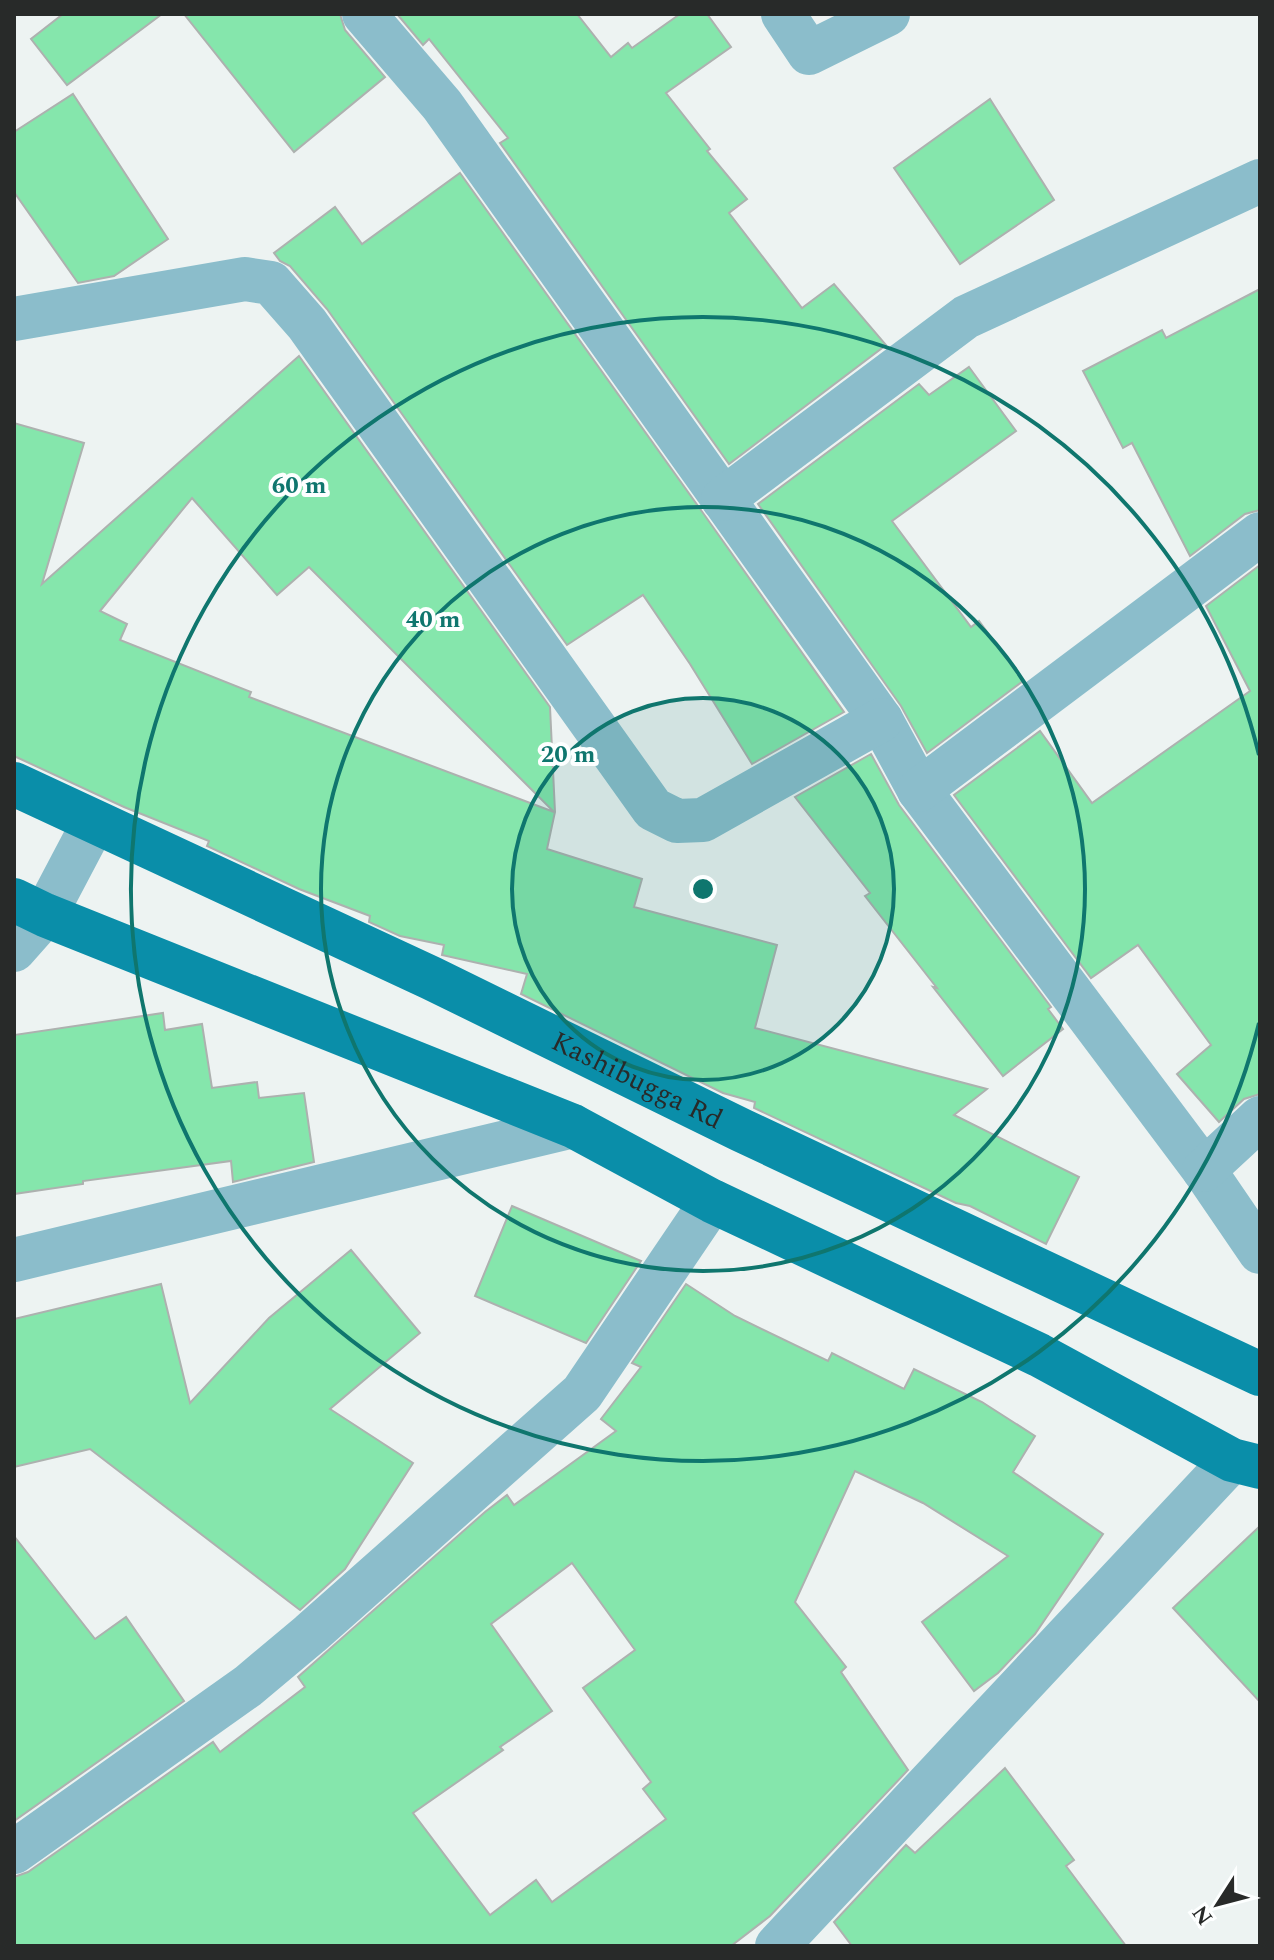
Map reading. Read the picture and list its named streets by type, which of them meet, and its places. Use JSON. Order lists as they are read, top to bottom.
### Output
{
  "streets": {
    "main road": ["Kashibugga Rd"]
  },
  "north": "bottom left",
  "rings": ["60 m", "40 m", "20 m"]
}
